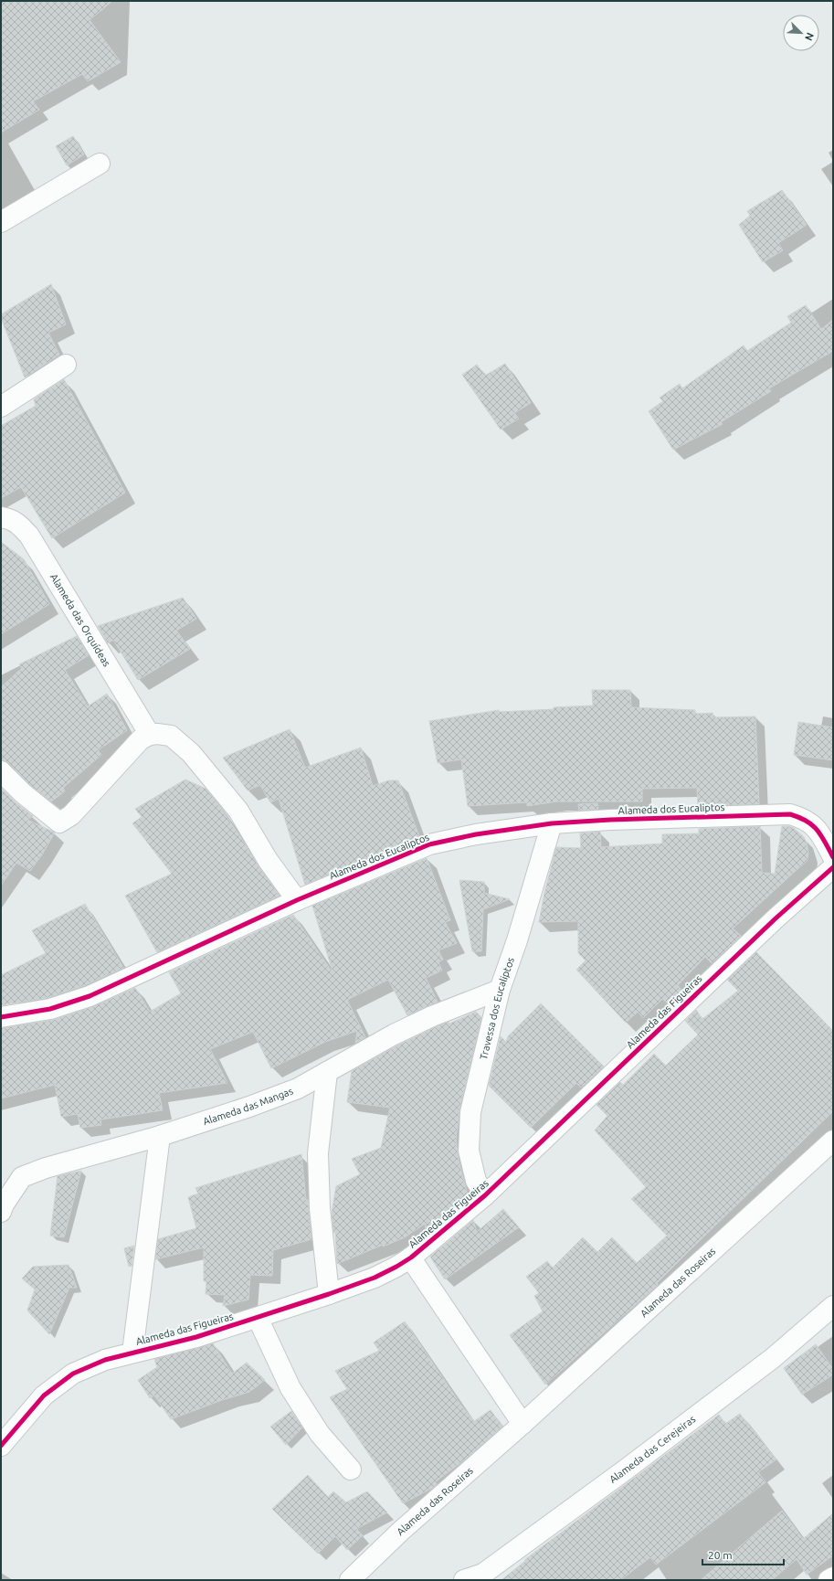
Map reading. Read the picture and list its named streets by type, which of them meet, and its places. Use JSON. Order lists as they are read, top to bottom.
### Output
{
  "streets": {
    "street": [
      "Alameda das Orquídeas",
      "Alameda dos Eucaliptos",
      "Travessa dos Eucaliptos",
      "Alameda das Figueiras",
      "Alameda das Mangas",
      "Alameda das Roseiras",
      "Alameda das Cerejeiras"
    ]
  },
  "crossings": [
    ["Alameda dos Eucaliptos", "Travessa dos Eucaliptos"],
    ["Travessa dos Eucaliptos", "Alameda das Figueiras"],
    ["Travessa dos Eucaliptos", "Alameda das Mangas"]
  ],
  "scale_bar": "20 m",
  "north": "bottom right"
}
